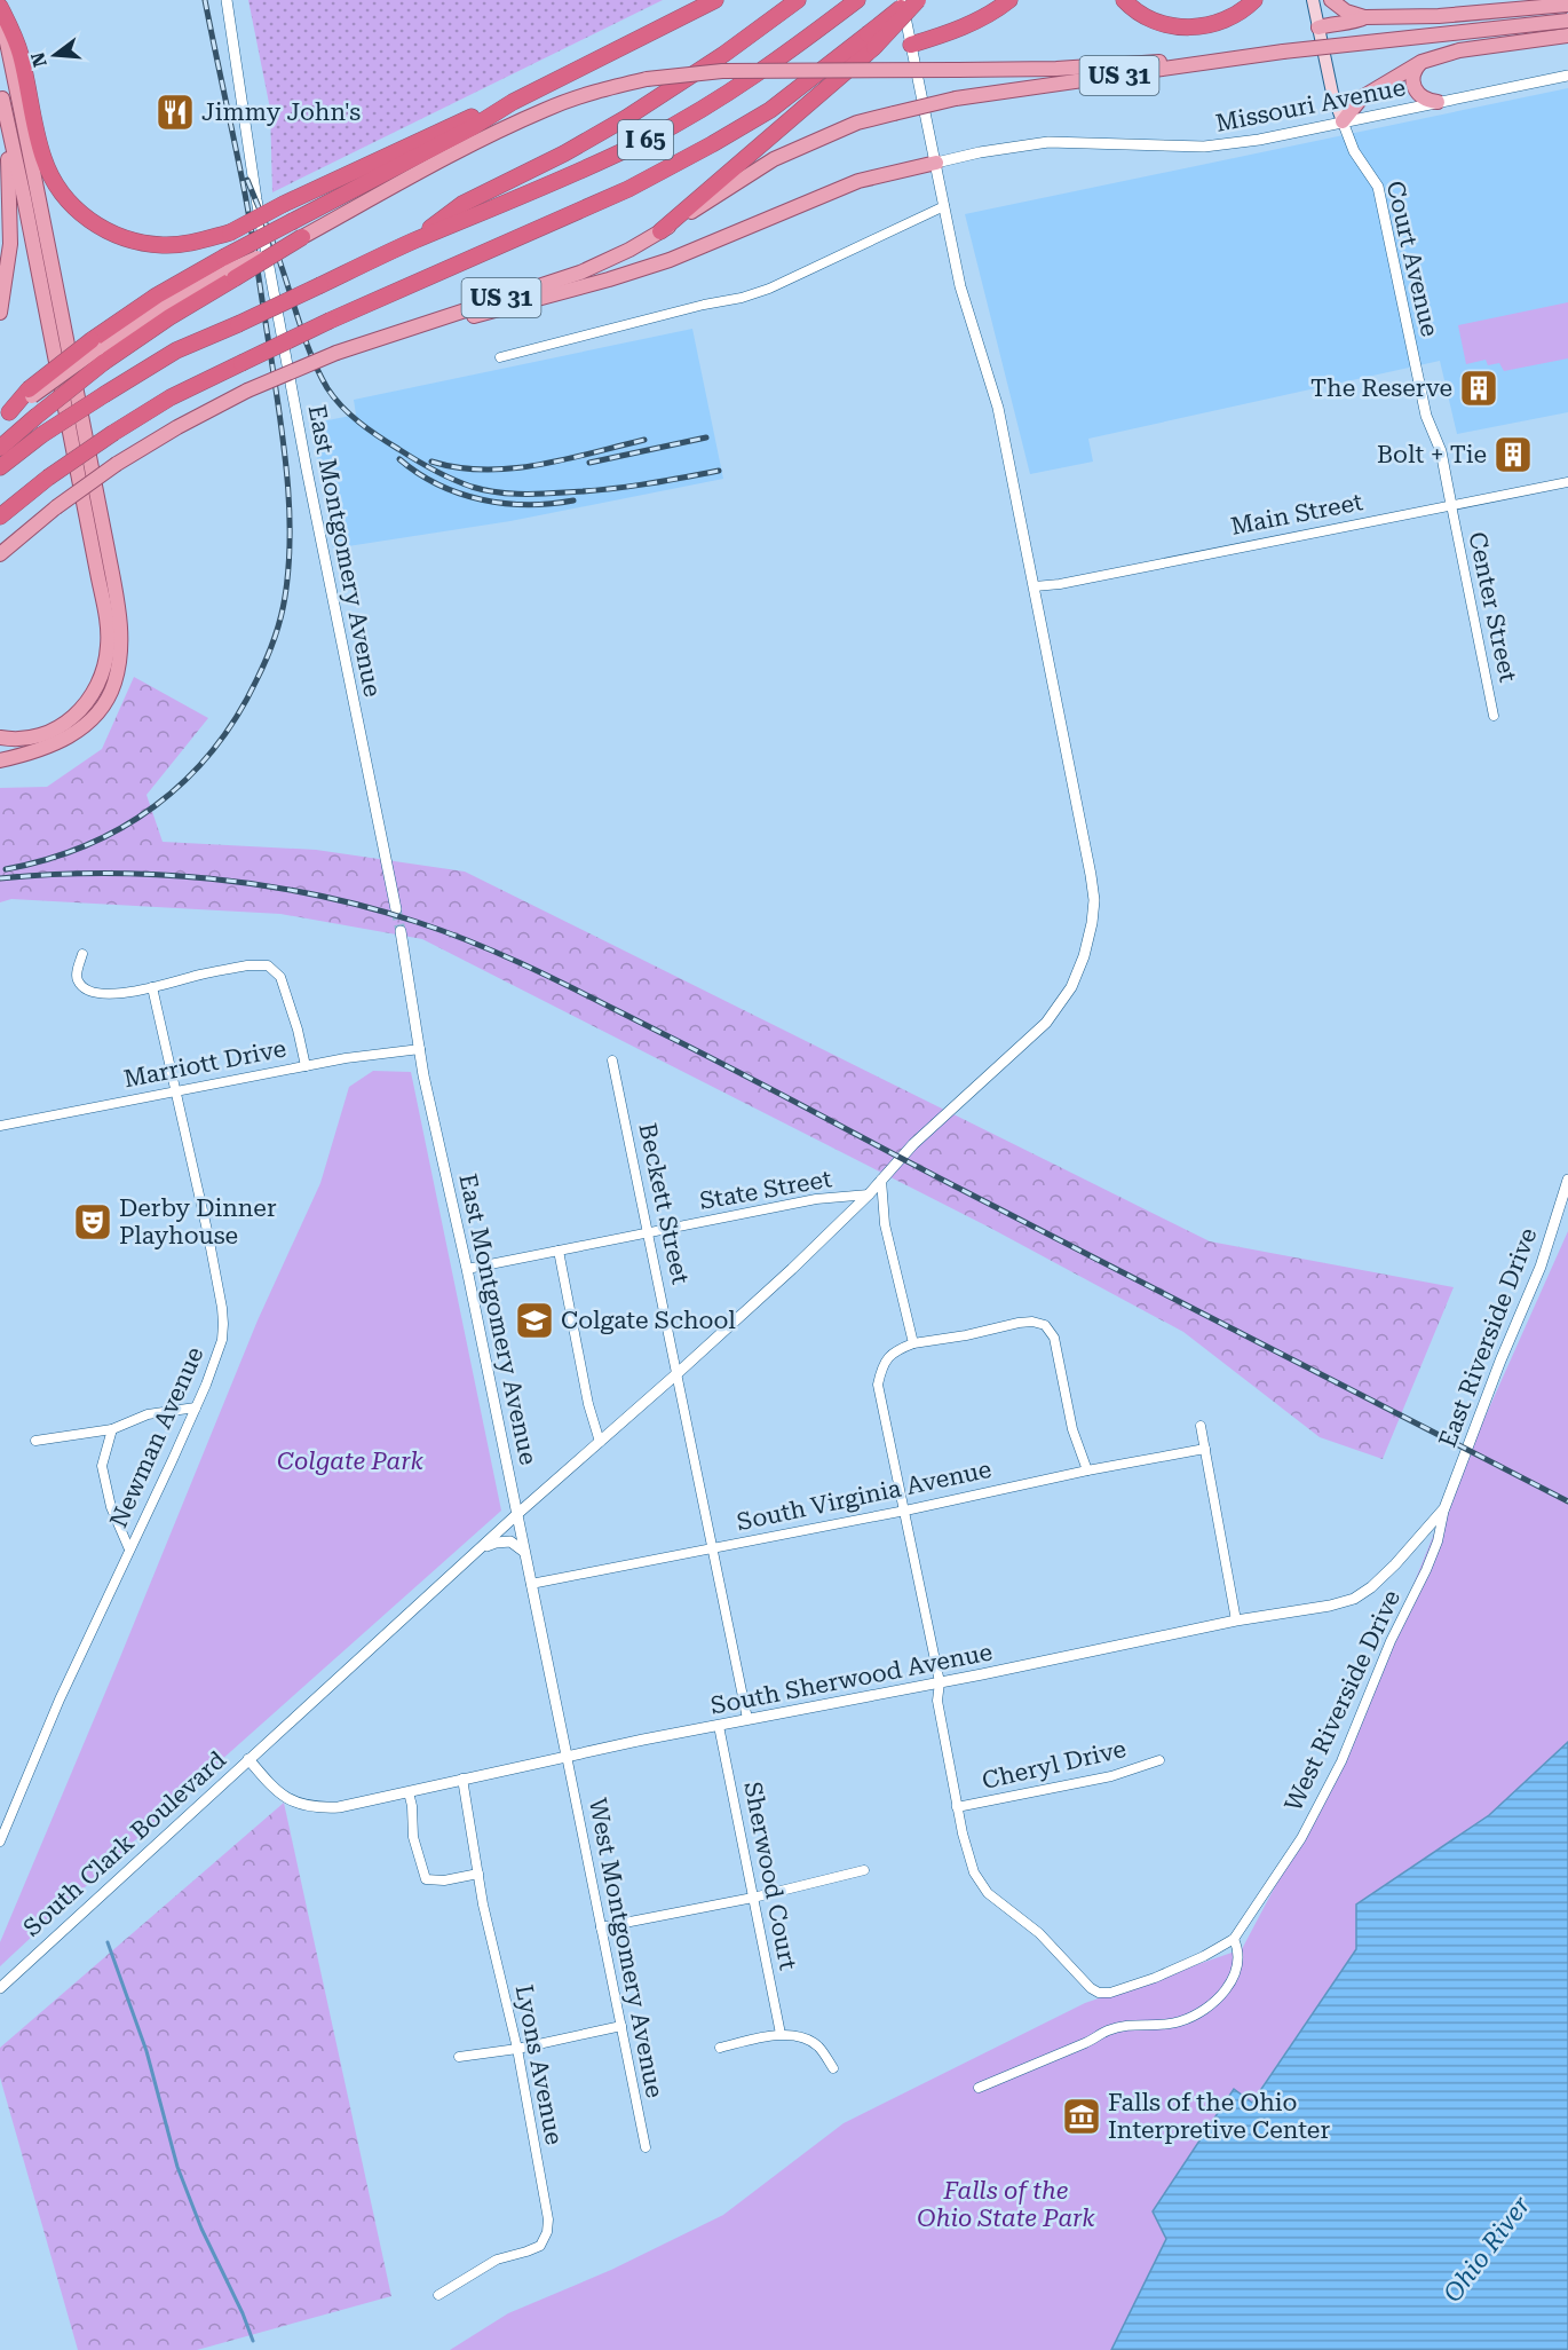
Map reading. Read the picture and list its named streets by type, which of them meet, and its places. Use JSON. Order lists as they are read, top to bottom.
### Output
{
  "streets": {
    "highway": ["I 65"],
    "main road": ["US 31"],
    "street": [
      "Missouri Avenue",
      "Court Avenue",
      "Main Street",
      "East Montgomery Avenue",
      "Center Street",
      "Marriott Drive",
      "State Street",
      "Beckett Street",
      "East Riverside Drive",
      "Newman Avenue",
      "South Virginia Avenue",
      "South Sherwood Avenue",
      "West Riverside Drive",
      "Cheryl Drive",
      "South Clark Boulevard",
      "Sherwood Court",
      "West Montgomery Avenue",
      "Lyons Avenue"
    ]
  },
  "crossings": [
    ["Missouri Avenue", "Court Avenue"],
    ["Missouri Avenue", "South Clark Boulevard"],
    ["Court Avenue", "Main Street"],
    ["Court Avenue", "Center Street"],
    ["Main Street", "Center Street"],
    ["Main Street", "South Clark Boulevard"],
    ["East Montgomery Avenue", "Marriott Drive"],
    ["East Montgomery Avenue", "State Street"],
    ["East Montgomery Avenue", "South Virginia Avenue"],
    ["East Montgomery Avenue", "South Sherwood Avenue"],
    ["East Montgomery Avenue", "South Clark Boulevard"],
    ["East Montgomery Avenue", "West Montgomery Avenue"],
    ["Marriott Drive", "Newman Avenue"],
    ["State Street", "Beckett Street"],
    ["State Street", "South Clark Boulevard"],
    ["Beckett Street", "South Virginia Avenue"],
    ["Beckett Street", "South Sherwood Avenue"],
    ["Beckett Street", "South Clark Boulevard"],
    ["East Riverside Drive", "South Sherwood Avenue"],
    ["East Riverside Drive", "West Riverside Drive"],
    ["South Sherwood Avenue", "West Riverside Drive"],
    ["South Sherwood Avenue", "South Clark Boulevard"],
    ["South Sherwood Avenue", "Sherwood Court"],
    ["South Sherwood Avenue", "West Montgomery Avenue"],
    ["South Sherwood Avenue", "Lyons Avenue"]
  ],
  "water": ["Ohio River"],
  "parks": ["Colgate Park", "Falls of the Ohio State Park"],
  "places": {
    "restaurant": ["Jimmy John's"],
    "building": ["The Reserve", "Bolt + Tie"],
    "theatre": ["Derby Dinner Playhouse"],
    "school or university": ["Colgate School"],
    "museum": ["Falls of the Ohio Interpretive Center"]
  },
  "north": "left"
}
